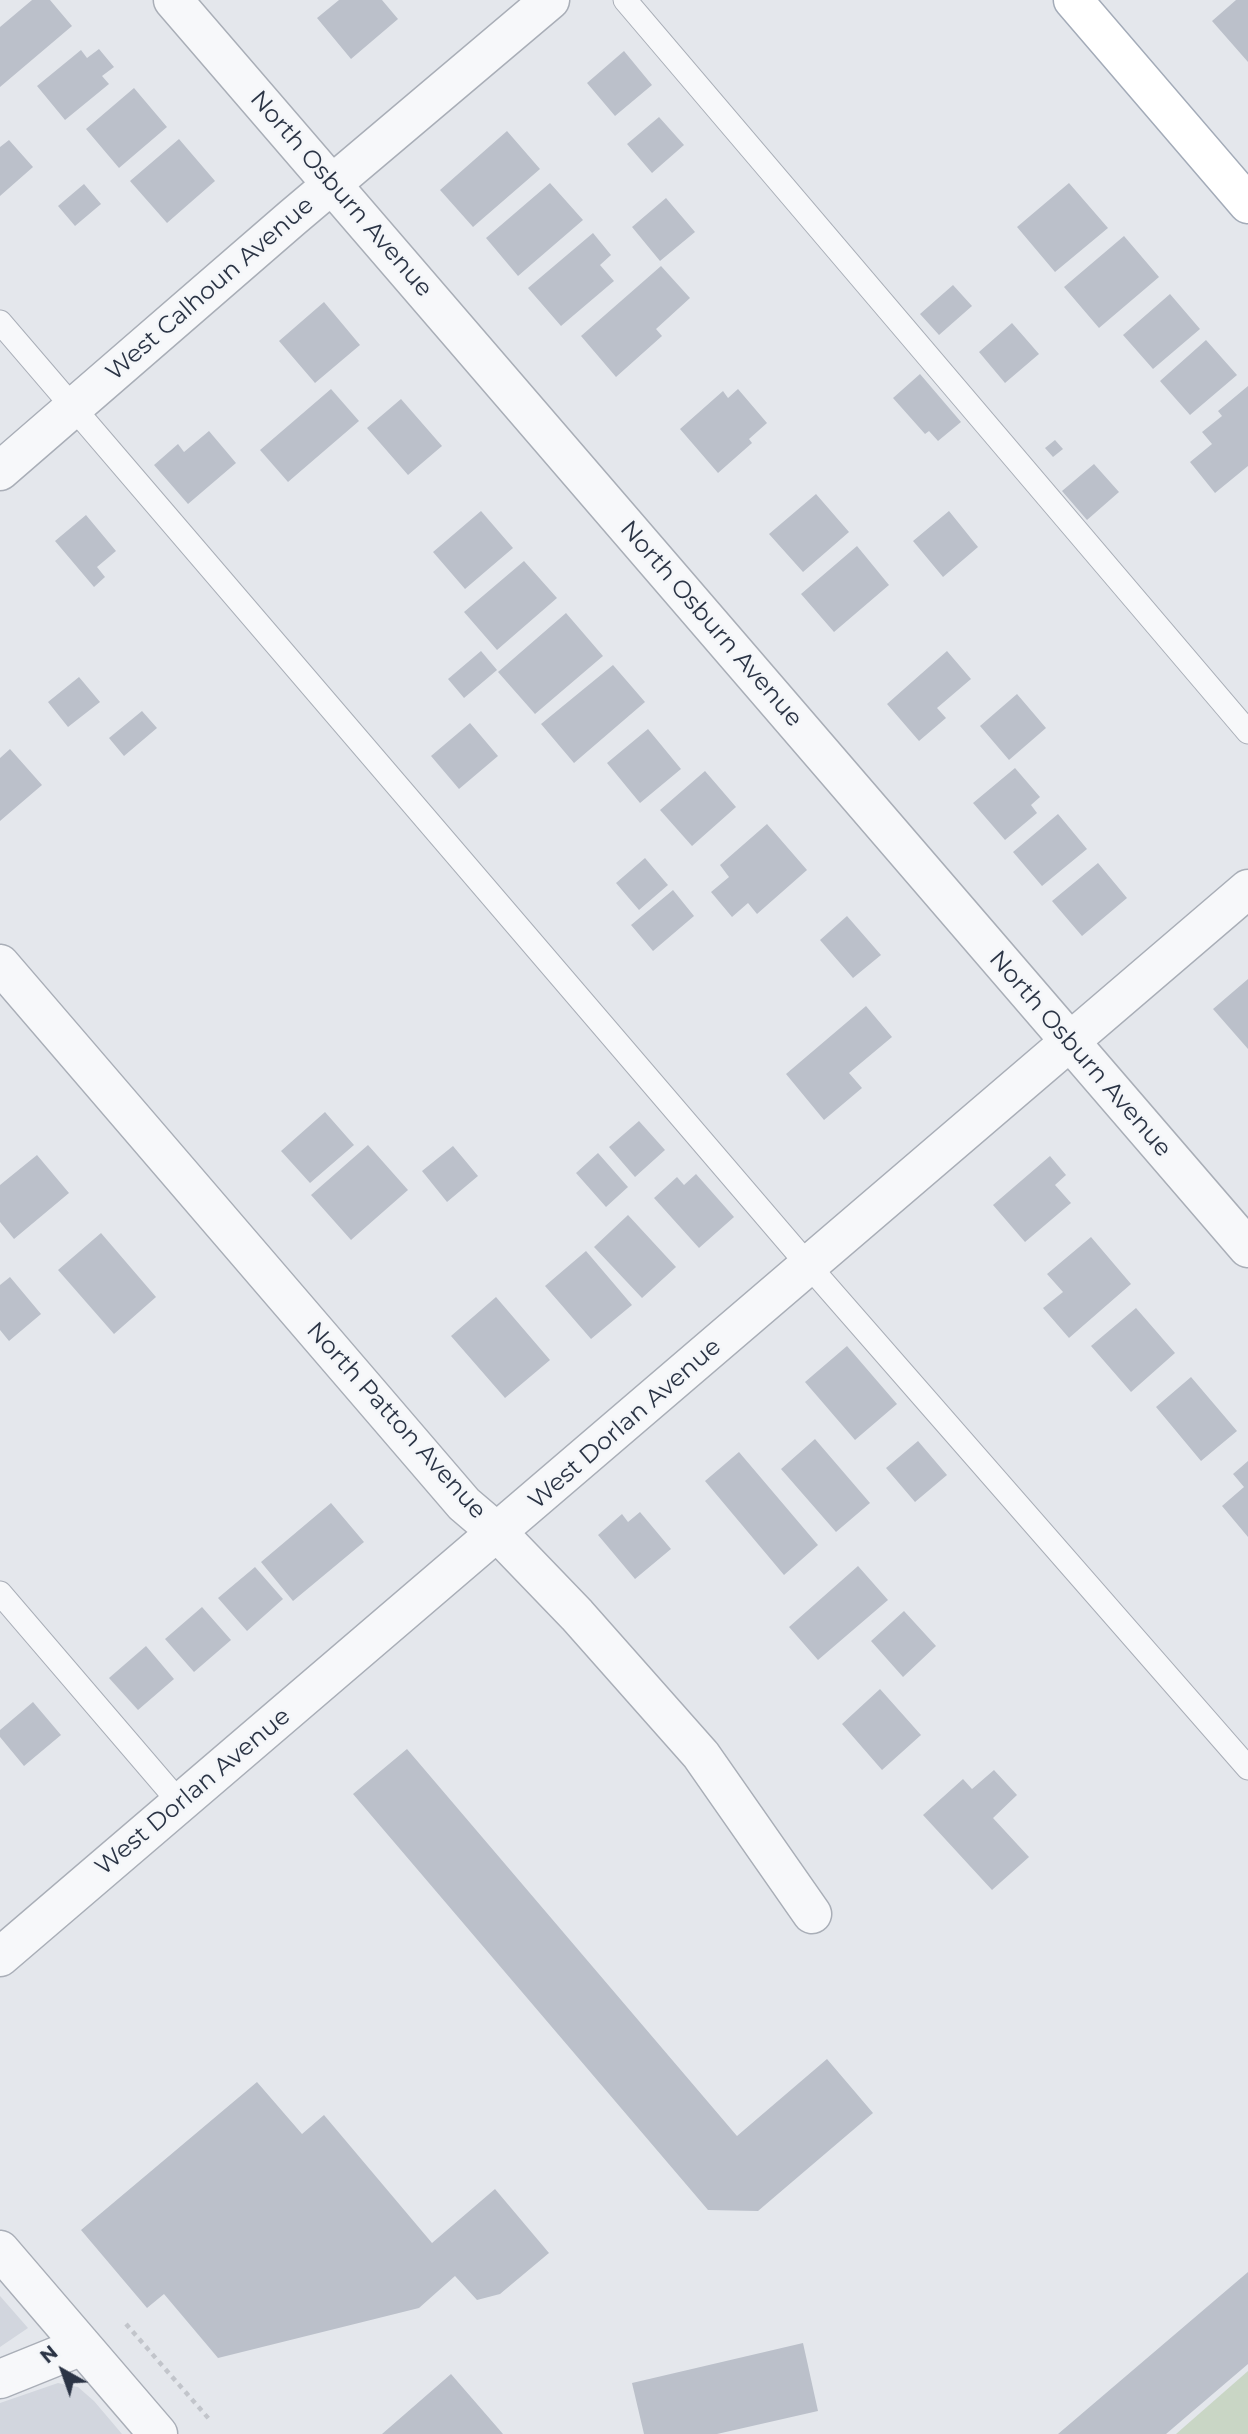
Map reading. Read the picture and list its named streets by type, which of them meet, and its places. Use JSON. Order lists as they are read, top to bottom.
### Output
{
  "streets": {
    "street": [
      "North Osburn Avenue",
      "West Calhoun Avenue",
      "North Patton Avenue",
      "West Dorlan Avenue"
    ]
  },
  "crossings": [
    ["North Osburn Avenue", "West Calhoun Avenue"],
    ["North Osburn Avenue", "West Dorlan Avenue"],
    ["North Patton Avenue", "West Dorlan Avenue"]
  ],
  "north": "top left"
}
